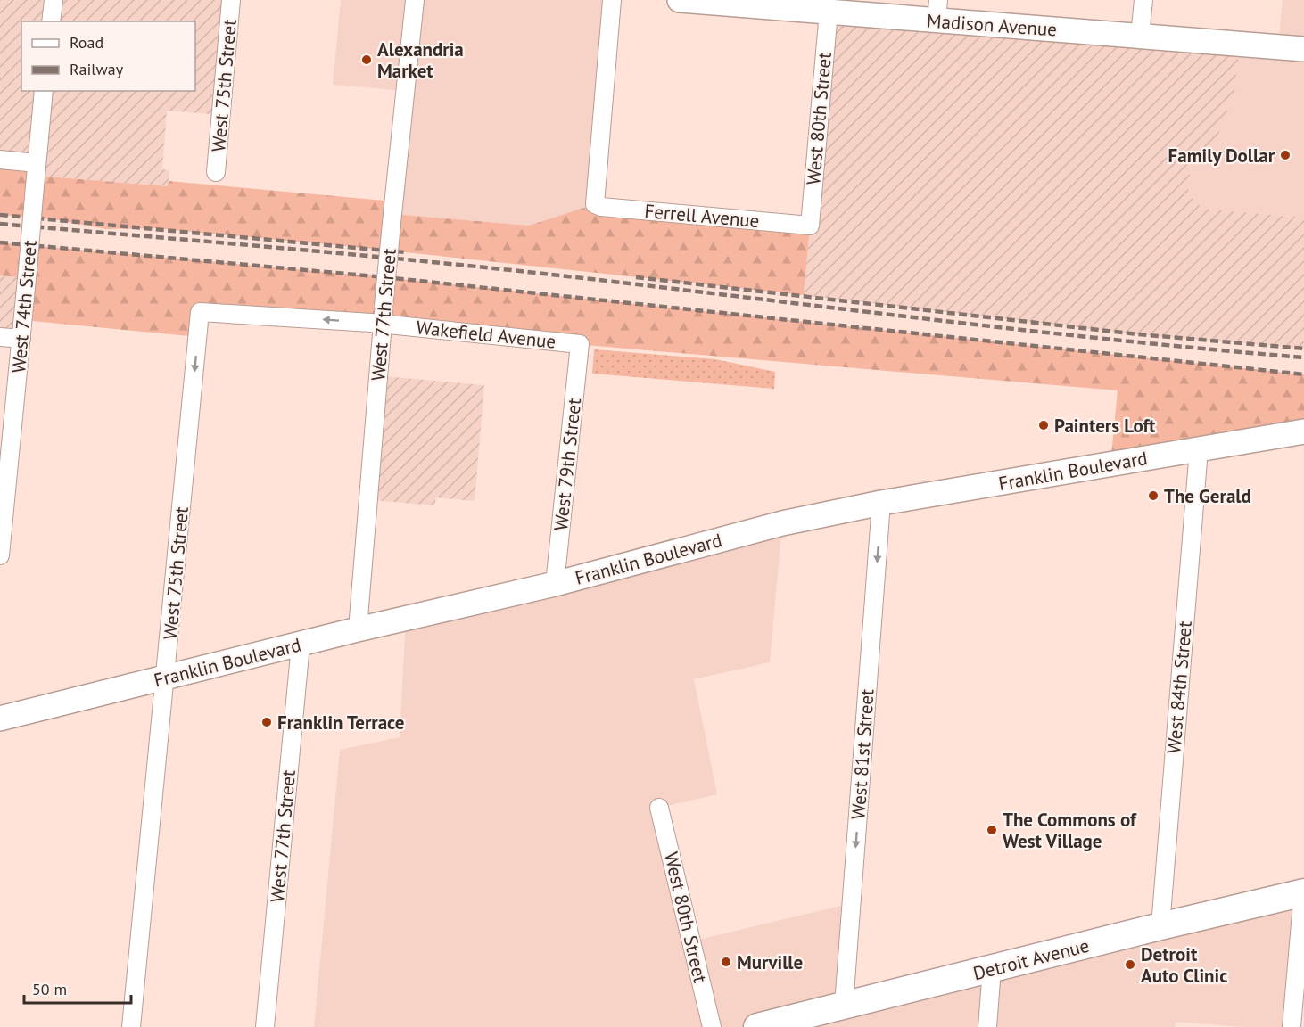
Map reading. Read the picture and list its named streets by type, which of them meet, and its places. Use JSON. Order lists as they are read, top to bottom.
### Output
{
  "streets": {
    "main road": ["Detroit Avenue"],
    "street": [
      "Madison Avenue",
      "West 75th Street",
      "West 80th Street",
      "Ferrell Avenue",
      "West 74th Street",
      "West 77th Street",
      "Wakefield Avenue",
      "West 79th Street",
      "Franklin Boulevard",
      "West 84th Street",
      "West 81st Street"
    ]
  },
  "crossings": [
    ["Madison Avenue", "West 80th Street"],
    ["West 75th Street", "Wakefield Avenue"],
    ["West 75th Street", "Franklin Boulevard"],
    ["West 80th Street", "Ferrell Avenue"],
    ["West 77th Street", "Wakefield Avenue"],
    ["West 77th Street", "Franklin Boulevard"],
    ["Wakefield Avenue", "West 79th Street"],
    ["West 79th Street", "Franklin Boulevard"],
    ["Franklin Boulevard", "West 84th Street"],
    ["Franklin Boulevard", "West 81st Street"],
    ["West 84th Street", "Detroit Avenue"],
    ["West 81st Street", "Detroit Avenue"]
  ],
  "one_way": ["West 75th Street", "Wakefield Avenue", "West 81st Street"],
  "places": [
    "Alexandria Market",
    "Family Dollar",
    "Painters Loft",
    "The Gerald",
    "Franklin Terrace",
    "The Commons of West Village",
    "Murville",
    "Detroit Auto Clinic"
  ],
  "legend": ["Road", "Railway"],
  "scale_bar": "50 m"
}
